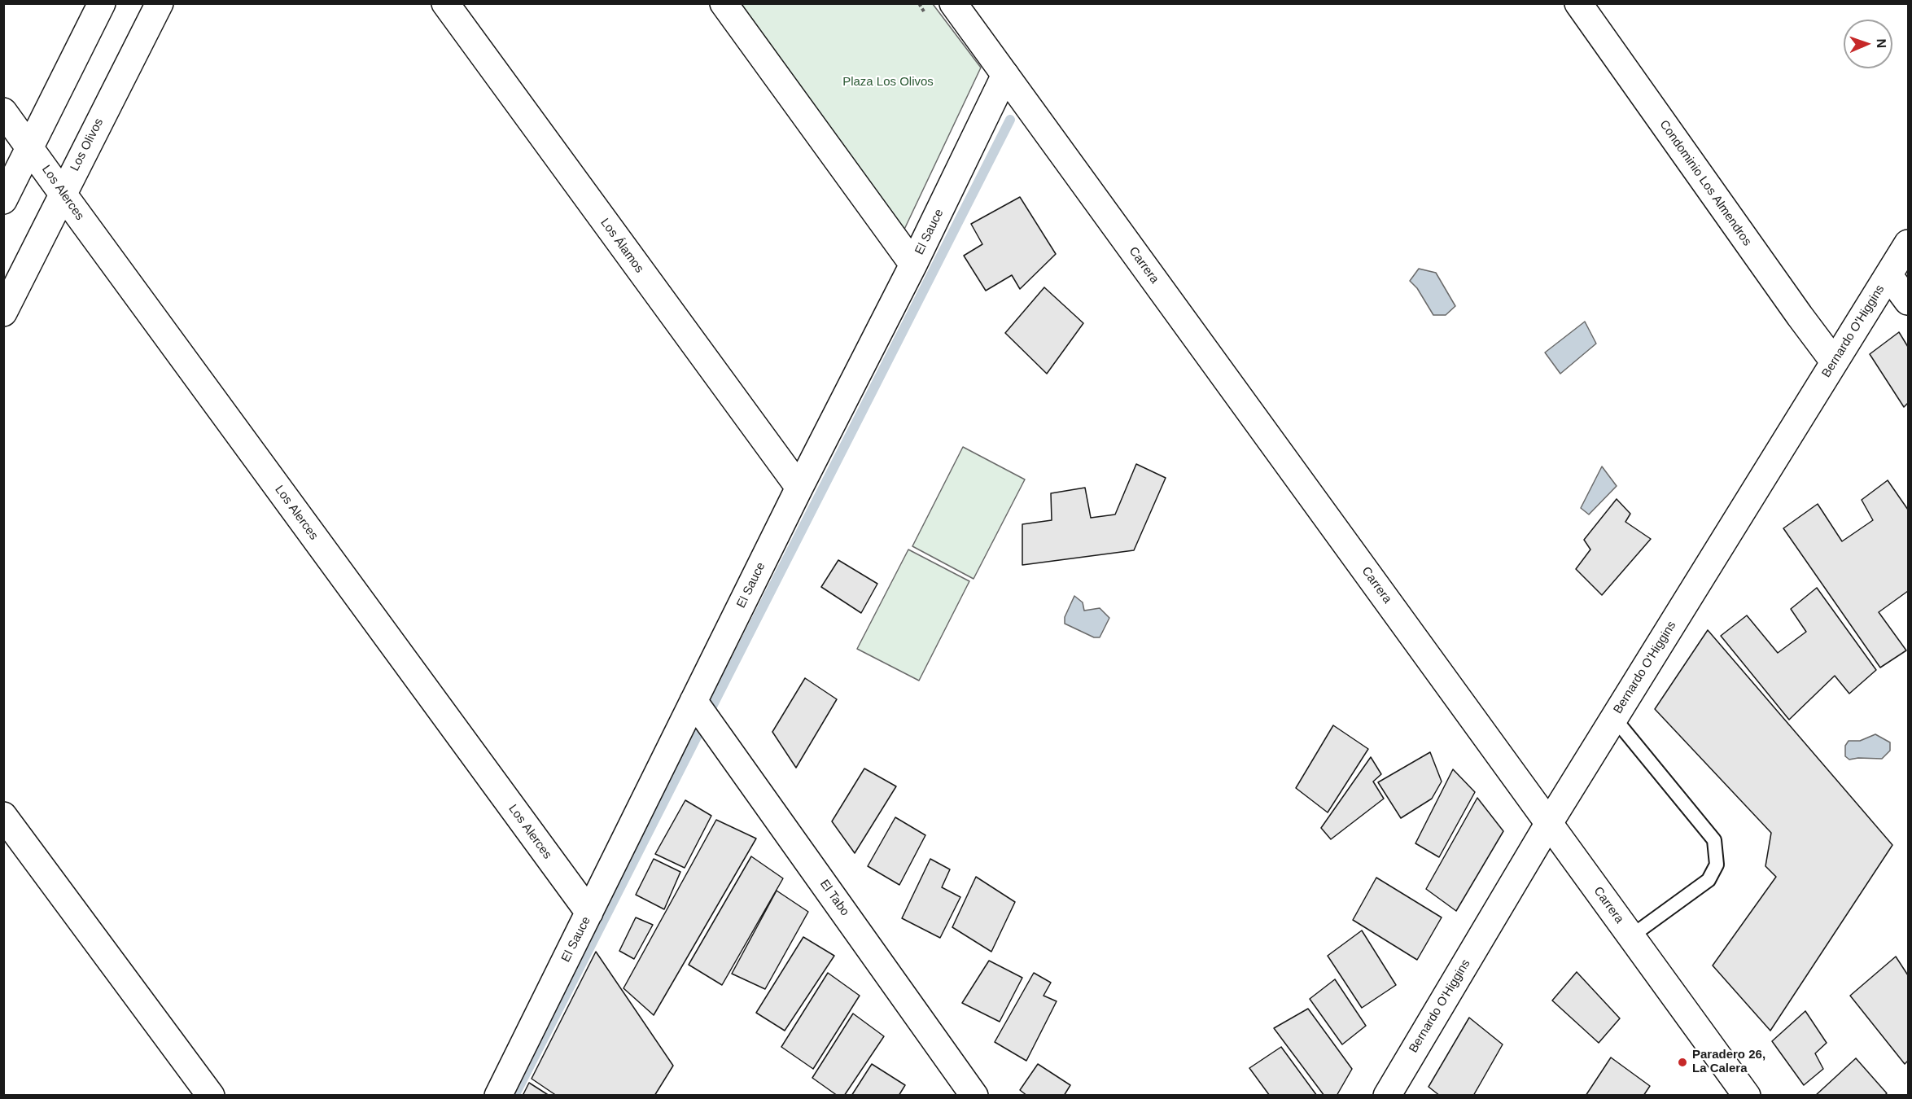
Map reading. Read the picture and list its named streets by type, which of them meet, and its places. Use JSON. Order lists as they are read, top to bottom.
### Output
{
  "streets": {
    "street": [
      "Los Olivos",
      "Condominio Los Almendros",
      "Los Alerces",
      "El Sauce",
      "Los Álamos",
      "Carrera",
      "Bernardo O'Higgins",
      "El Tabo"
    ]
  },
  "crossings": [
    ["Los Olivos", "Los Alerces"],
    ["Condominio Los Almendros", "Bernardo O'Higgins"],
    ["Los Alerces", "El Sauce"],
    ["El Sauce", "Los Álamos"],
    ["El Sauce", "Carrera"],
    ["El Sauce", "El Tabo"],
    ["Carrera", "Bernardo O'Higgins"]
  ],
  "parks": ["Plaza Los Olivos"],
  "places": ["Paradero 26, La Calera"],
  "north": "right"
}
